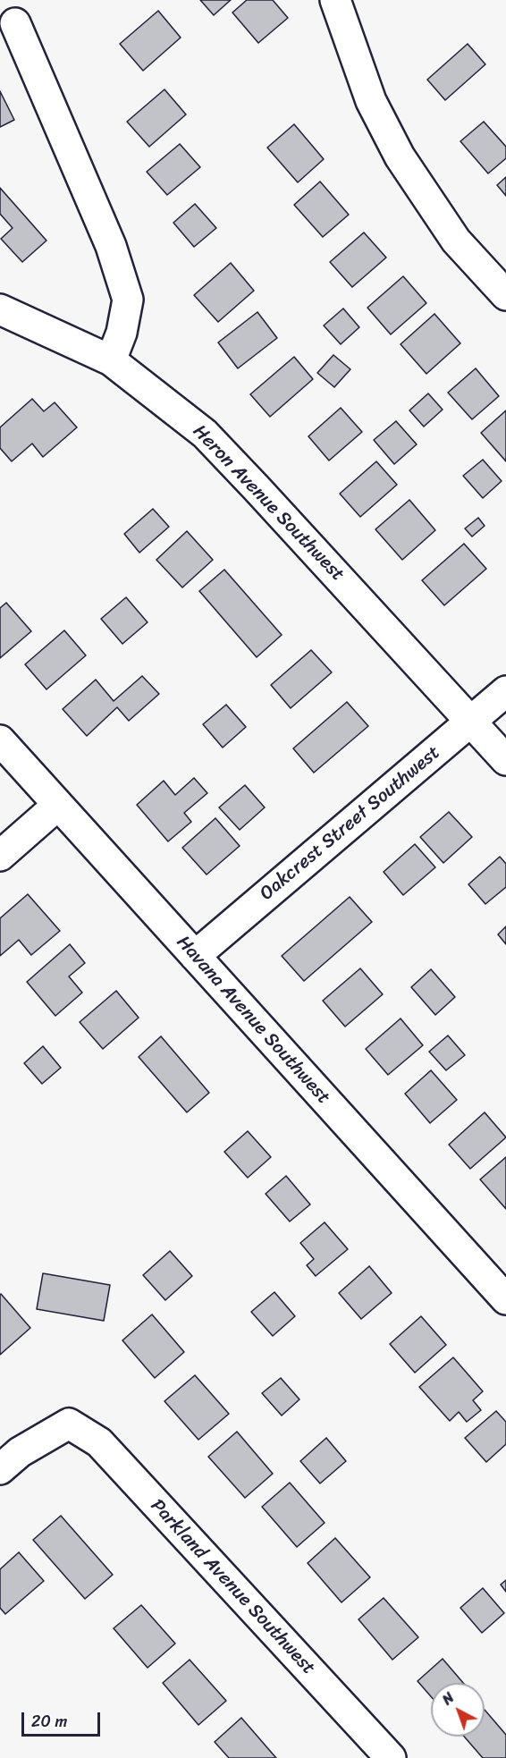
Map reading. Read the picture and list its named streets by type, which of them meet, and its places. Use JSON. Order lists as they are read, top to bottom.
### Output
{
  "streets": {
    "street": [
      "Heron Avenue Southwest",
      "Oakcrest Street Southwest",
      "Havana Avenue Southwest",
      "Parkland Avenue Southwest"
    ]
  },
  "crossings": [
    ["Heron Avenue Southwest", "Oakcrest Street Southwest"],
    ["Oakcrest Street Southwest", "Havana Avenue Southwest"]
  ],
  "scale_bar": "20 m",
  "north": "top left"
}
